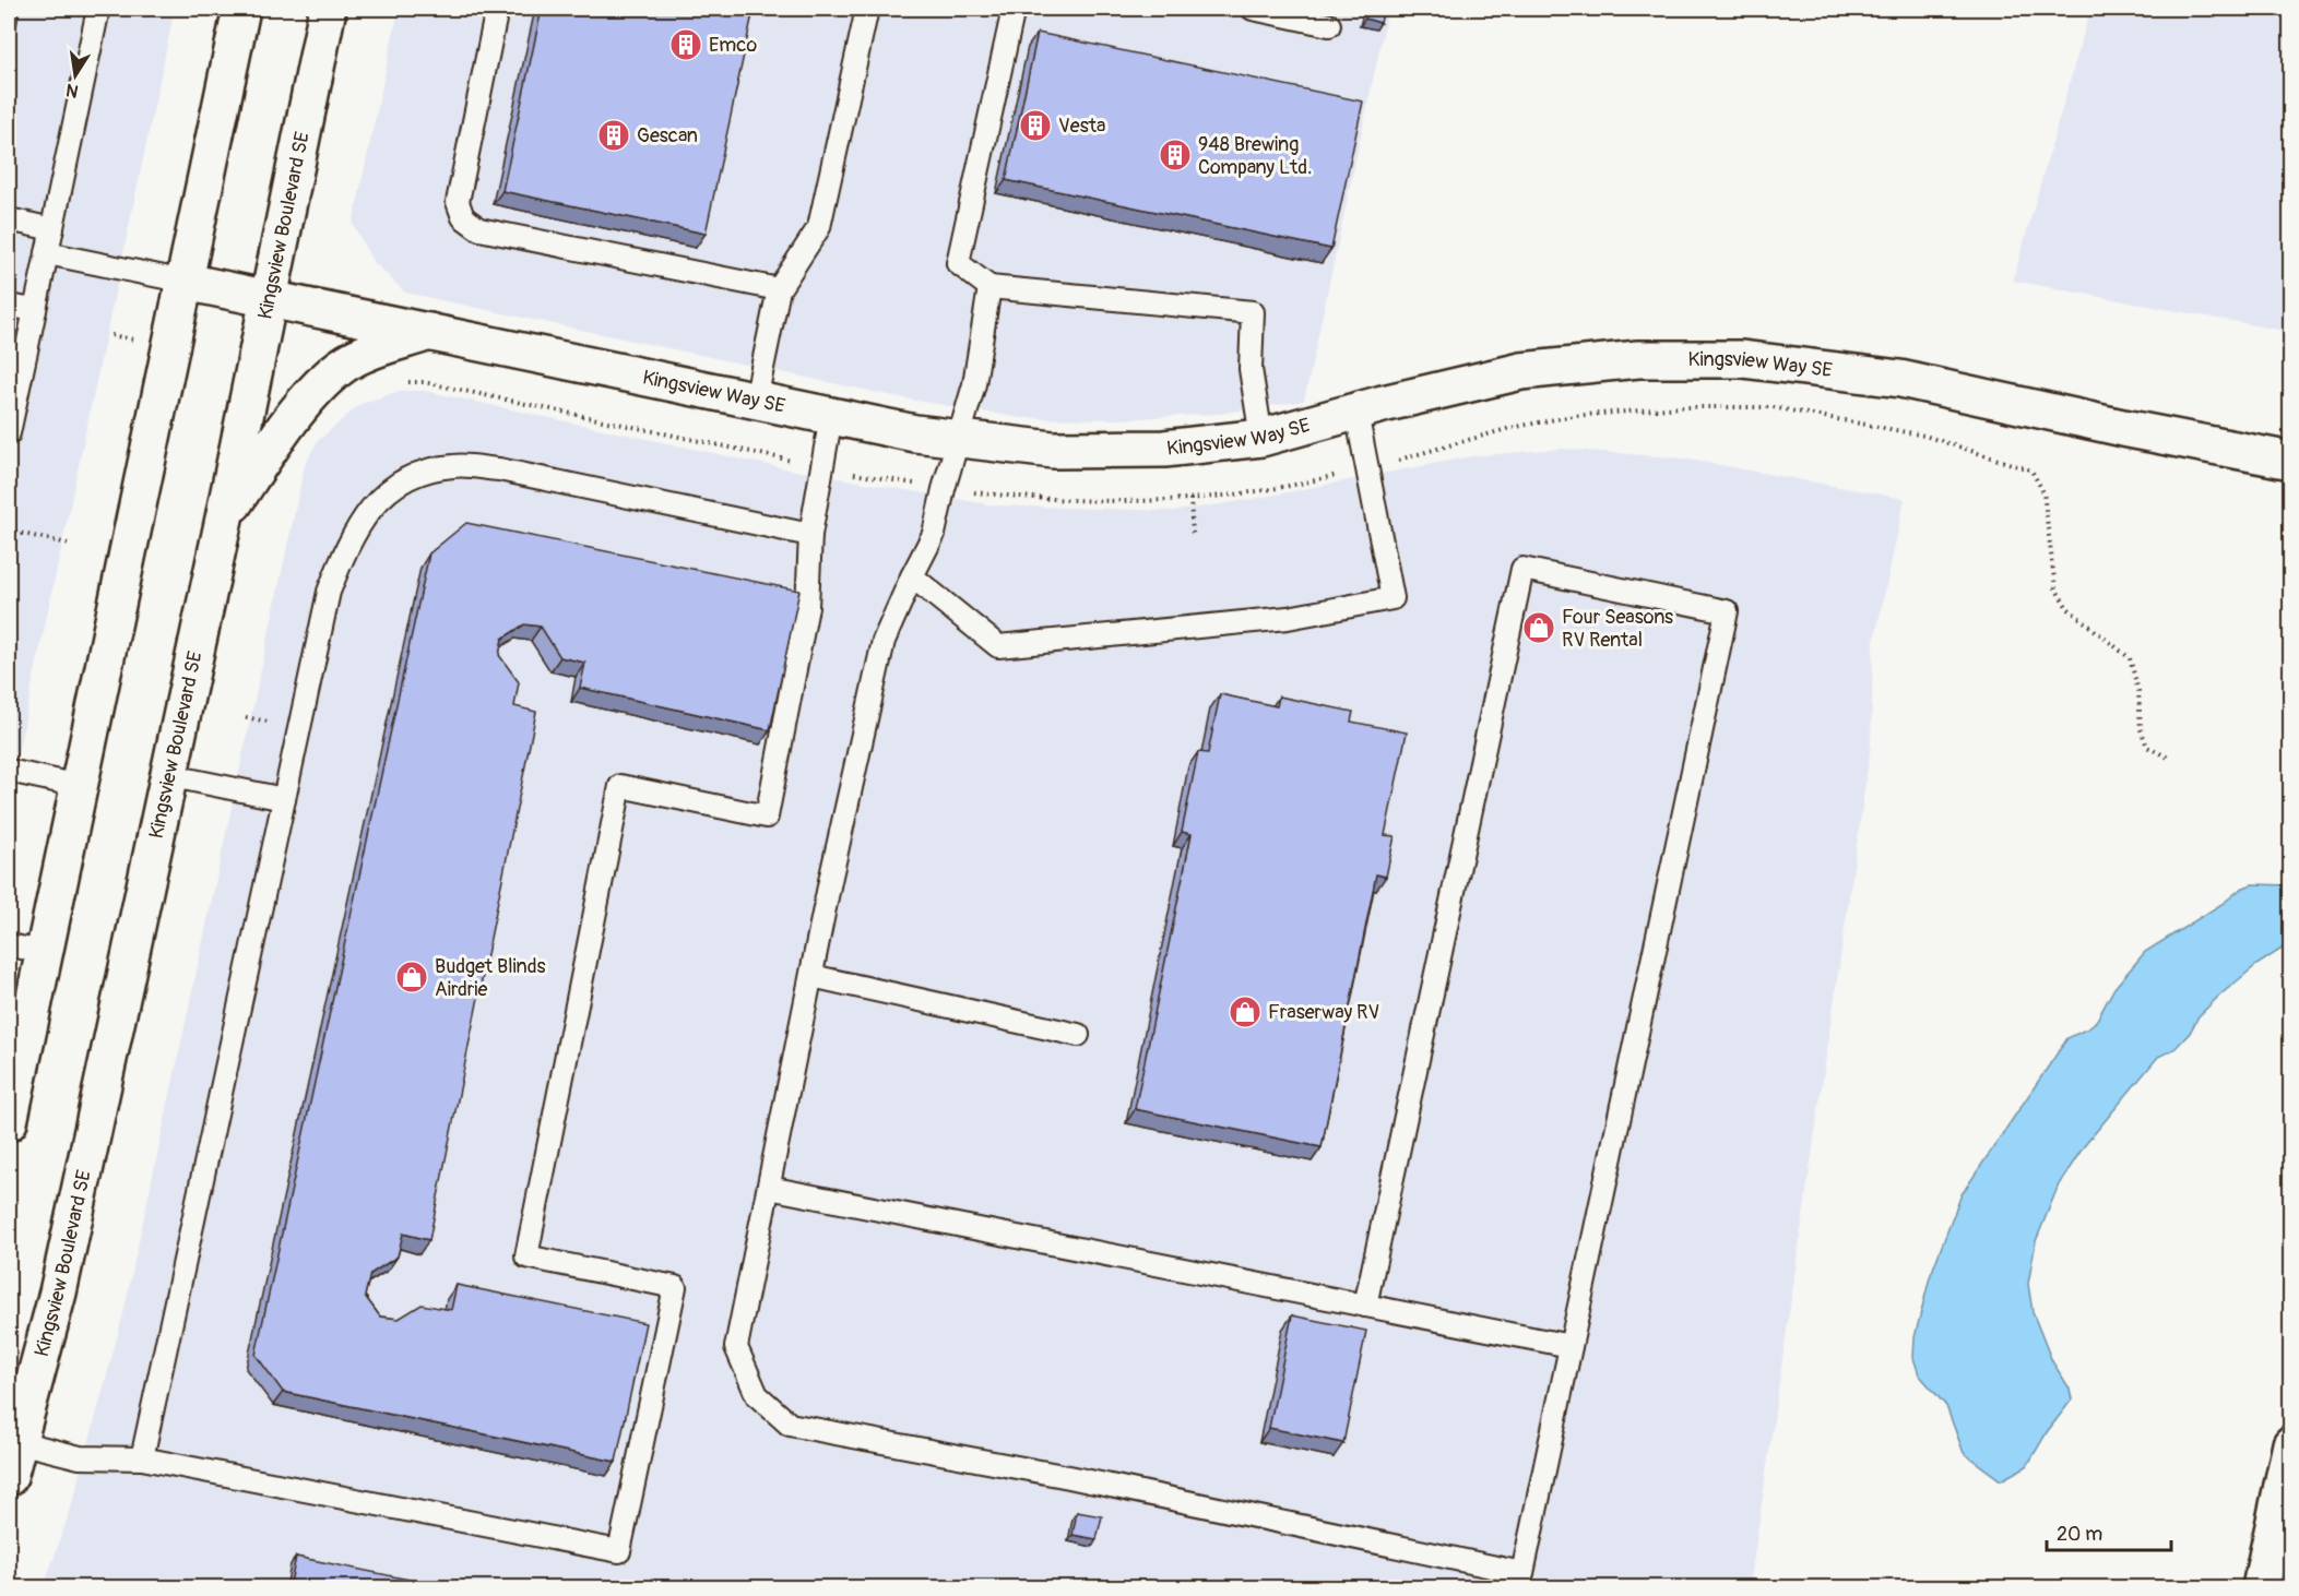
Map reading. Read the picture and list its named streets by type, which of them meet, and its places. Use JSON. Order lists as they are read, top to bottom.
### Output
{
  "streets": {
    "main road": ["Kingsview Boulevard SE", "Kingsview Way SE"]
  },
  "crossings": [
    ["Kingsview Boulevard SE", "Kingsview Way SE"]
  ],
  "places": {
    "building": [
      "Emco",
      "Vesta",
      "Gescan",
      "948 Brewing Company Ltd."
    ],
    "shop": ["Four Seasons RV Rental", "Budget Blinds Airdrie", "Fraserway RV"]
  },
  "scale_bar": "20 m",
  "north": "bottom"
}
